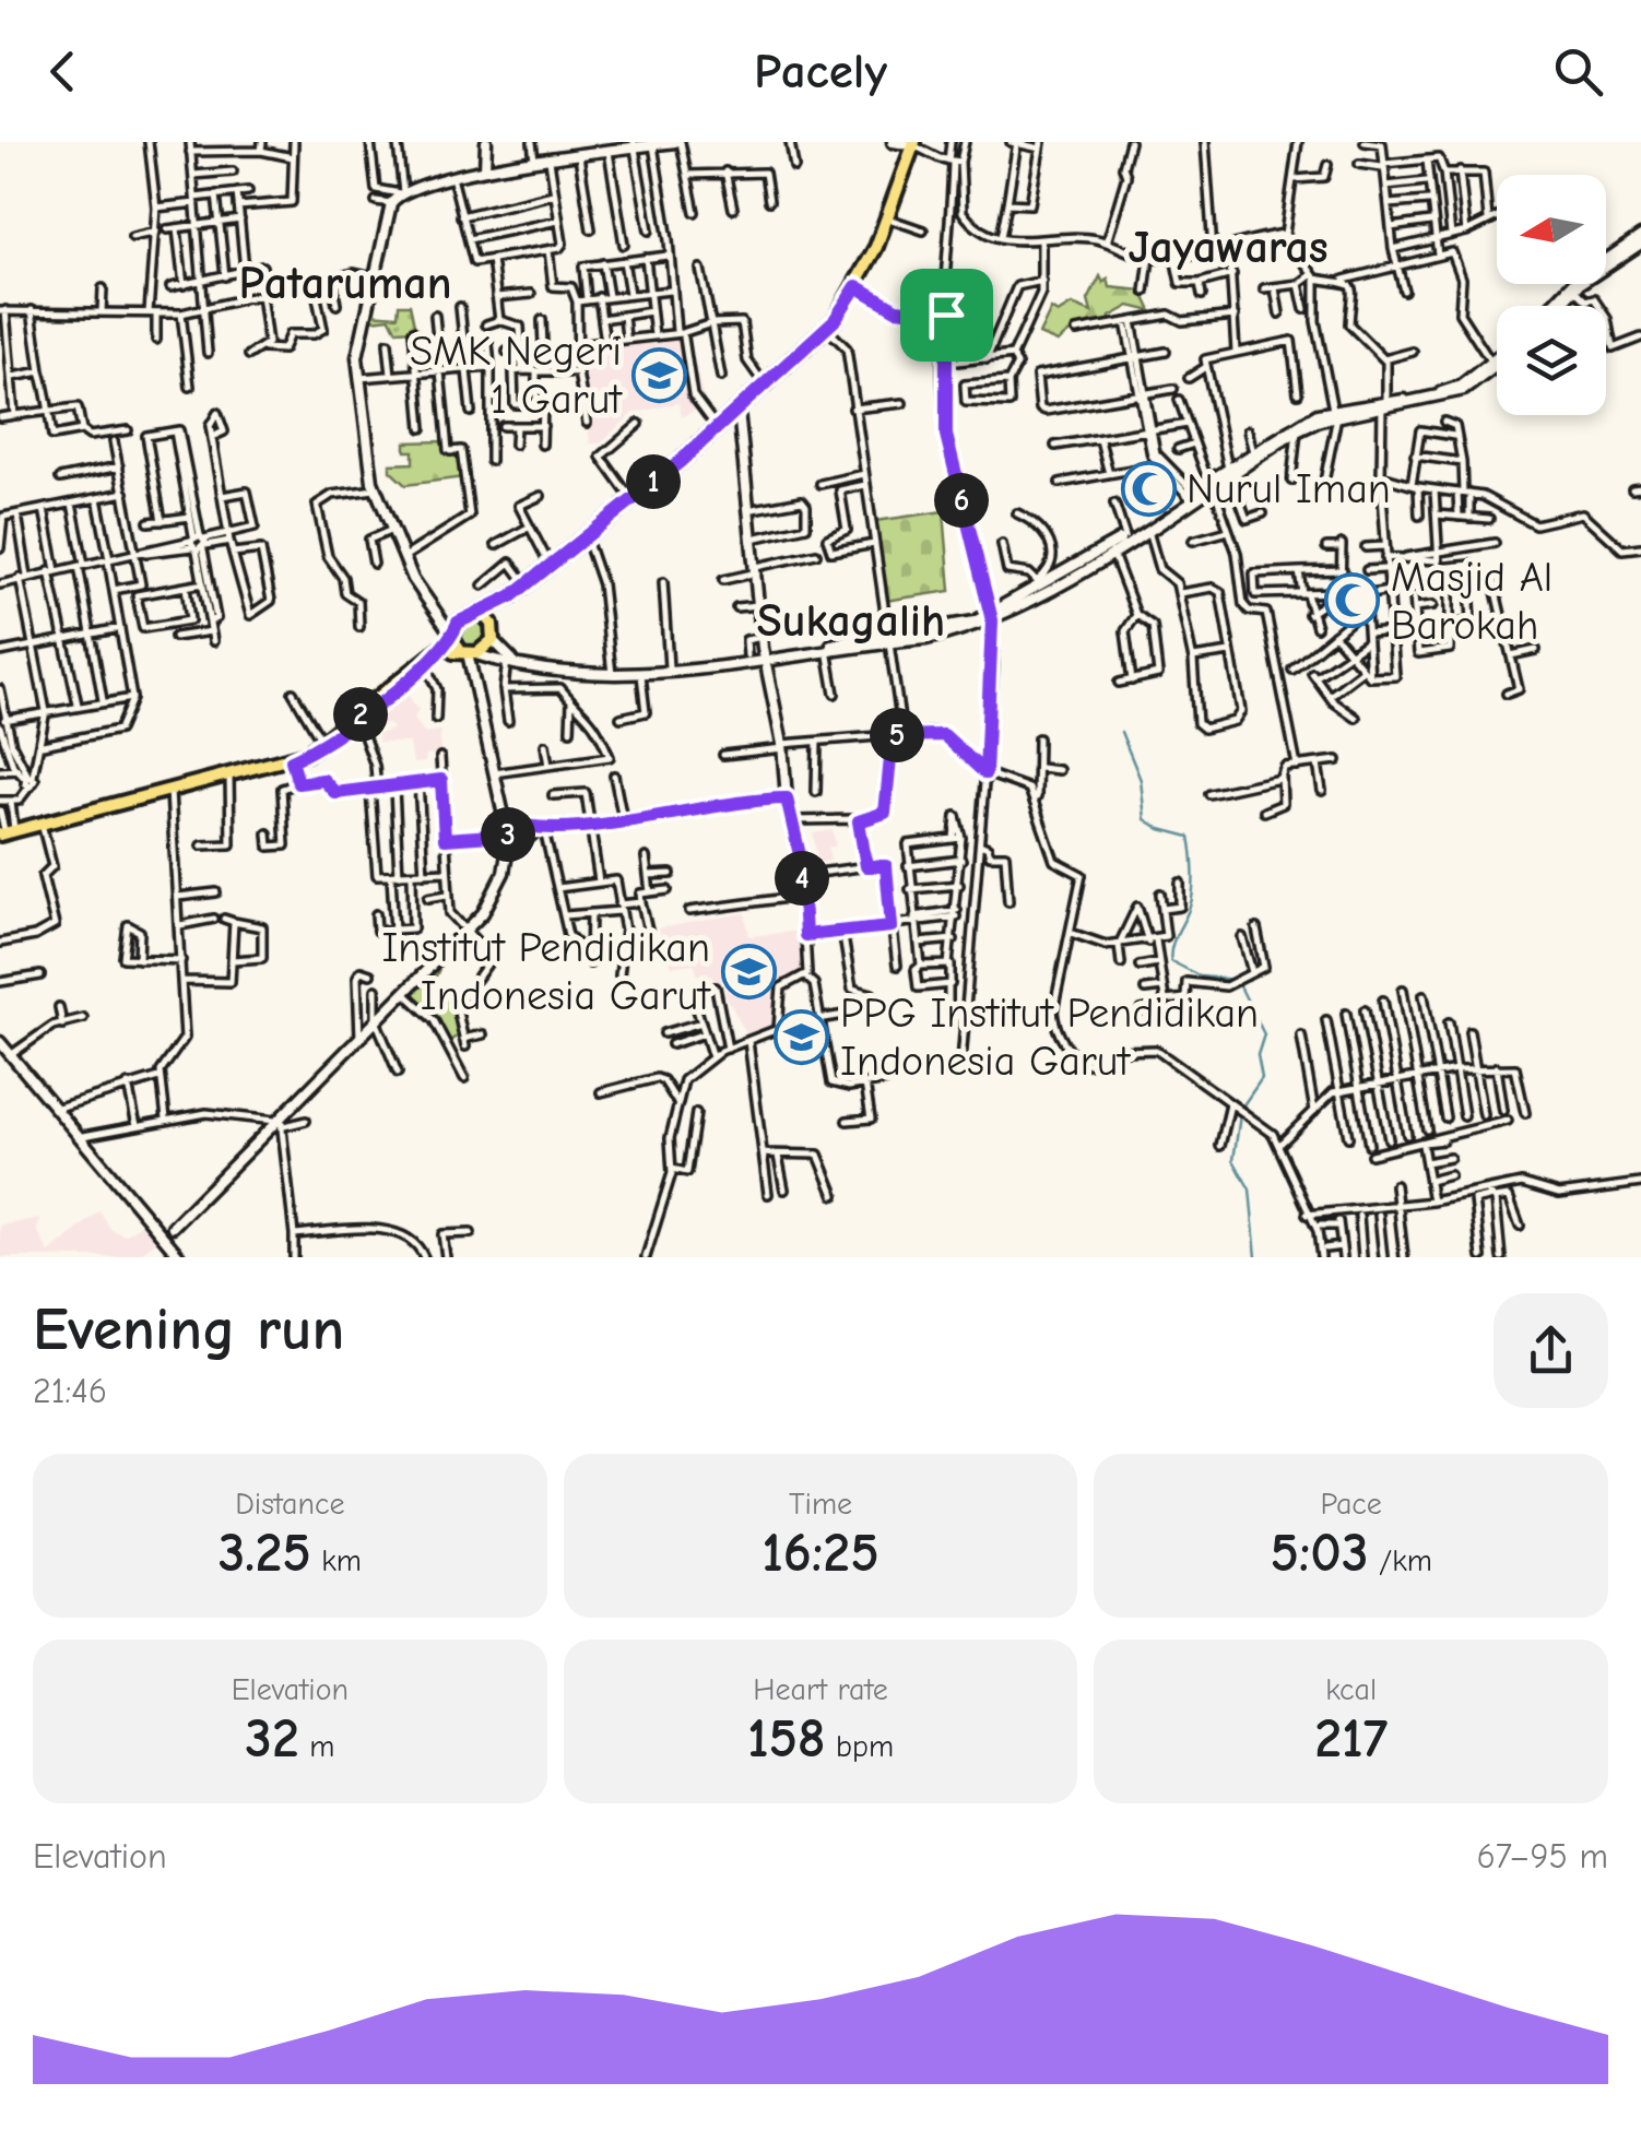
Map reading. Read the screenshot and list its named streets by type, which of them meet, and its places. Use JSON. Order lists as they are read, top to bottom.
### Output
{
  "districts": ["Jayawaras", "Pataruman", "Sukagalih"],
  "places": {
    "school or university": ["SMK Negeri 1 Garut", "Institut Pendidikan Indonesia Garut", "PPG Institut Pendidikan Indonesia Garut"],
    "mosque": ["Nurul Iman", "Masjid Al Barokah"]
  },
  "north": "left",
  "page": {
    "header": "Pacely",
    "pins": [
      "1",
      "6",
      "2",
      "5",
      "3",
      "4"
    ],
    "heading": ["Evening run", "21:46"],
    "stats": [
      ["Distance", "3.25 km"],
      ["Time", "16:25"],
      ["Pace", "5:03 /km"],
      ["Elevation", "32 m"],
      ["Heart rate", "158 bpm"],
      ["kcal", "217"]
    ],
    "chart": ["Elevation", "67–95 m"]
  }
}
